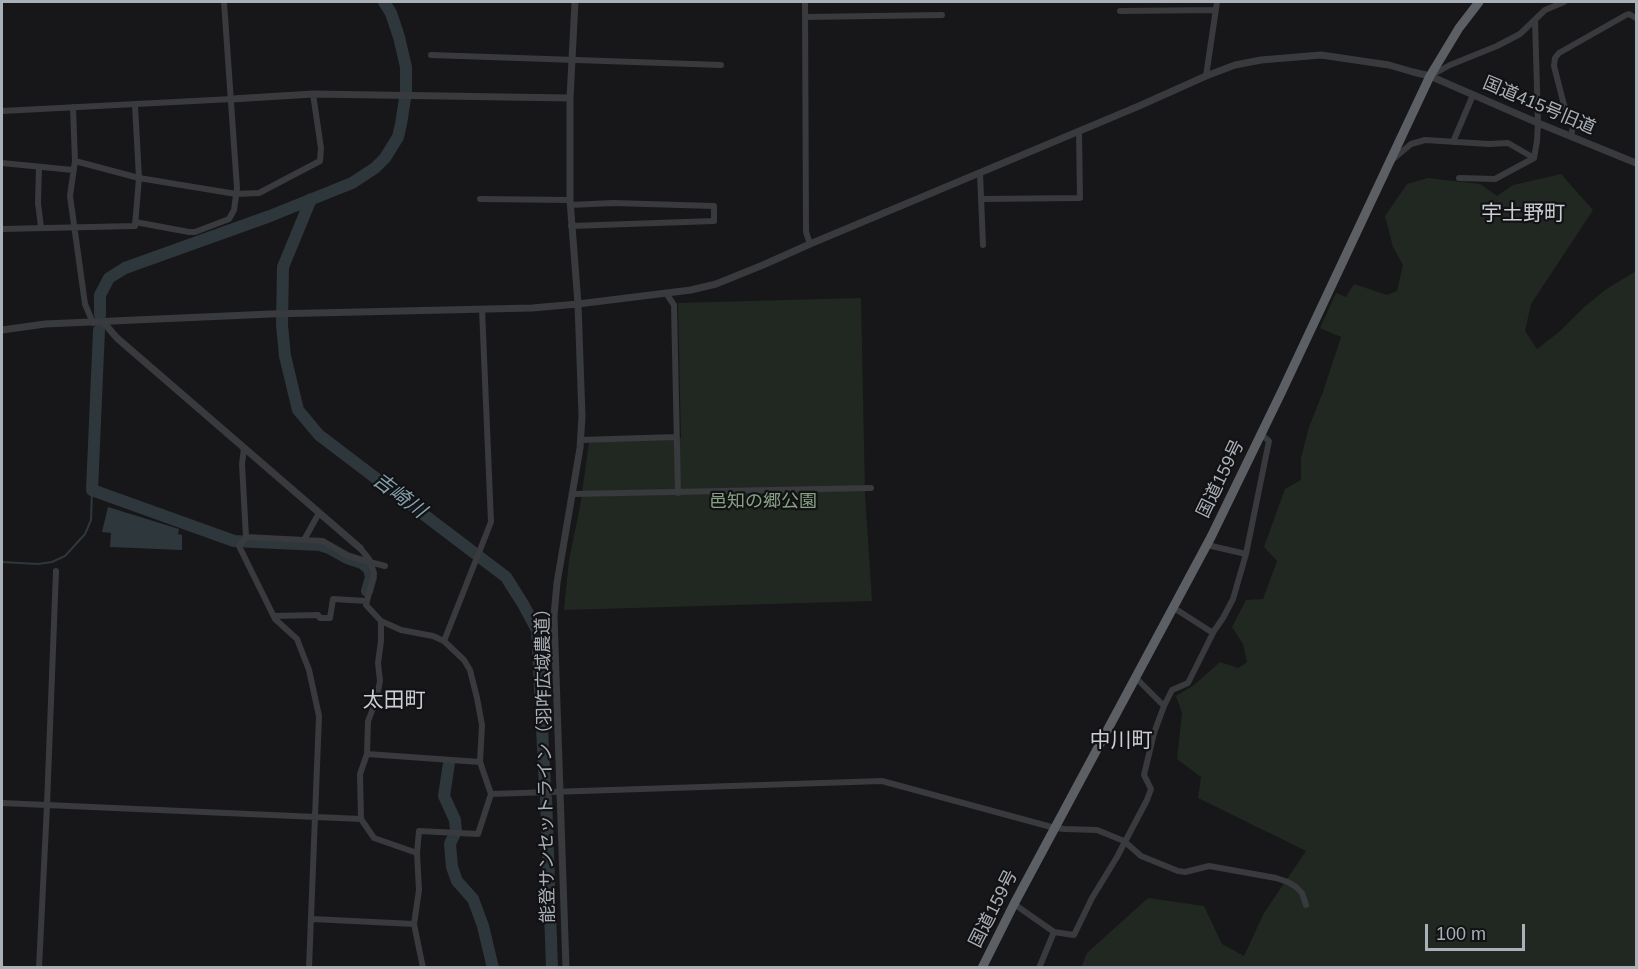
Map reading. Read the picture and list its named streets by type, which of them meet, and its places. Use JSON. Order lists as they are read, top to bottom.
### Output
{
  "streets": {
    "highway": ["国道159号"],
    "street": ["国道415号旧道", "能登サンセットライン（羽咋広域農道）"]
  },
  "crossings": [
    ["国道415号旧道", "国道159号"],
    ["国道415号旧道", "能登サンセットライン（羽咋広域農道）"]
  ],
  "districts": ["宇土野町", "太田町", "中川町"],
  "water": ["吉崎川"],
  "parks": ["邑知の郷公園"],
  "scale_bar": "100 m"
}
